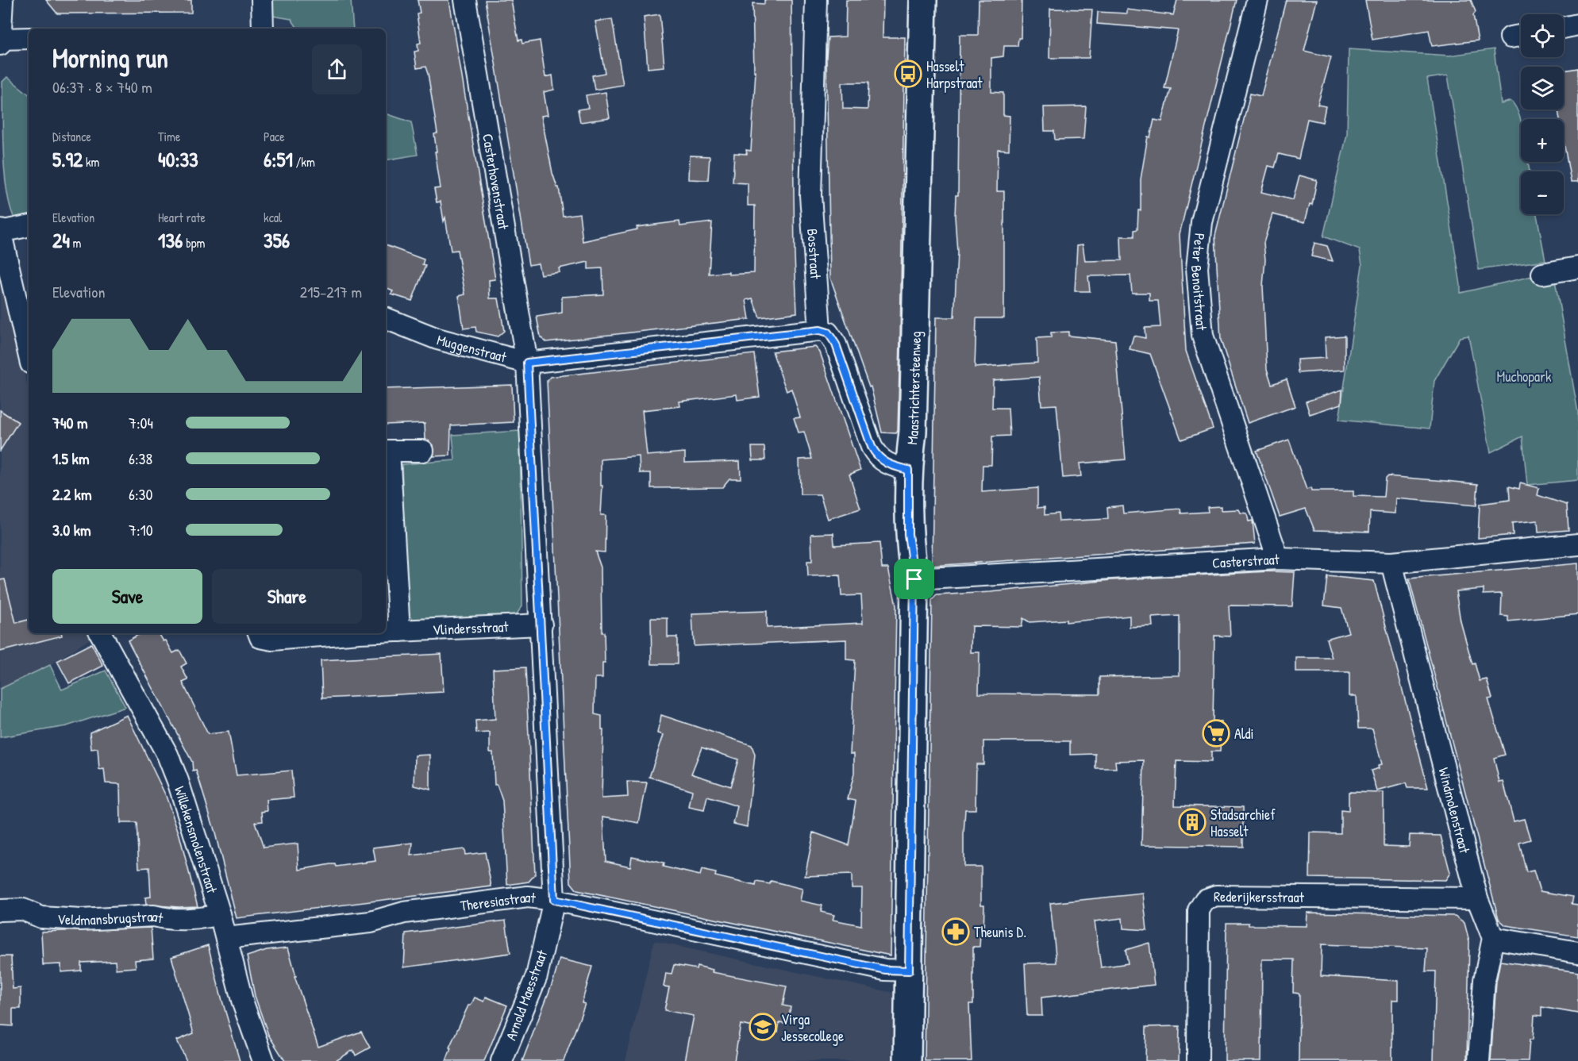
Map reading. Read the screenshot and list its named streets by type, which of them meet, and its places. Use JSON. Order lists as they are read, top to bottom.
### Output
{
  "streets": {
    "main road": ["Maastrichtersteenweg"],
    "street": [
      "Casterhovenstraat",
      "Bosstraat",
      "Peter Benoitstraat",
      "Muggenstraat",
      "Casterstraat",
      "Vlindersstraat",
      "Windmolenstraat",
      "Willekensmolenstraat",
      "Rederijkersstraat",
      "Theresiastraat",
      "Veldmansbrugstraat",
      "Arnold Maesstraat"
    ]
  },
  "crossings": [
    ["Casterhovenstraat", "Muggenstraat"],
    ["Bosstraat", "Muggenstraat"],
    ["Peter Benoitstraat", "Casterstraat"],
    ["Maastrichtersteenweg", "Casterstraat"],
    ["Maastrichtersteenweg", "Theresiastraat"],
    ["Casterstraat", "Windmolenstraat"],
    ["Windmolenstraat", "Rederijkersstraat"],
    ["Willekensmolenstraat", "Theresiastraat"],
    ["Willekensmolenstraat", "Veldmansbrugstraat"],
    ["Theresiastraat", "Arnold Maesstraat"]
  ],
  "parks": ["Muchopark"],
  "places": {
    "bus stop": ["Hasselt Harpstraat"],
    "supermarket": ["Aldi"],
    "building": ["Stadsarchief Hasselt"],
    "pharmacy": ["Theunis D."],
    "school or university": ["Virga Jessecollege"]
  },
  "page": {
    "map_buttons": ["+", "−"],
    "heading": ["Morning run", "06:37 · 8 × 740 m"],
    "stats": [
      ["Distance", "5.92 km"],
      ["Time", "40:33"],
      ["Pace", "6:51 /km"],
      ["Elevation", "24 m"],
      ["Heart rate", "136 bpm"],
      ["kcal", "356"]
    ],
    "chart": ["Elevation", "215–217 m"],
    "list": [
      {
        "name": "740 m",
        "note": "7:04"
      },
      {
        "name": "1.5 km",
        "note": "6:38"
      },
      {
        "name": "2.2 km",
        "note": "6:30"
      },
      {
        "name": "3.0 km",
        "note": "7:10"
      }
    ],
    "buttons": ["Save", "Share"]
  }
}
